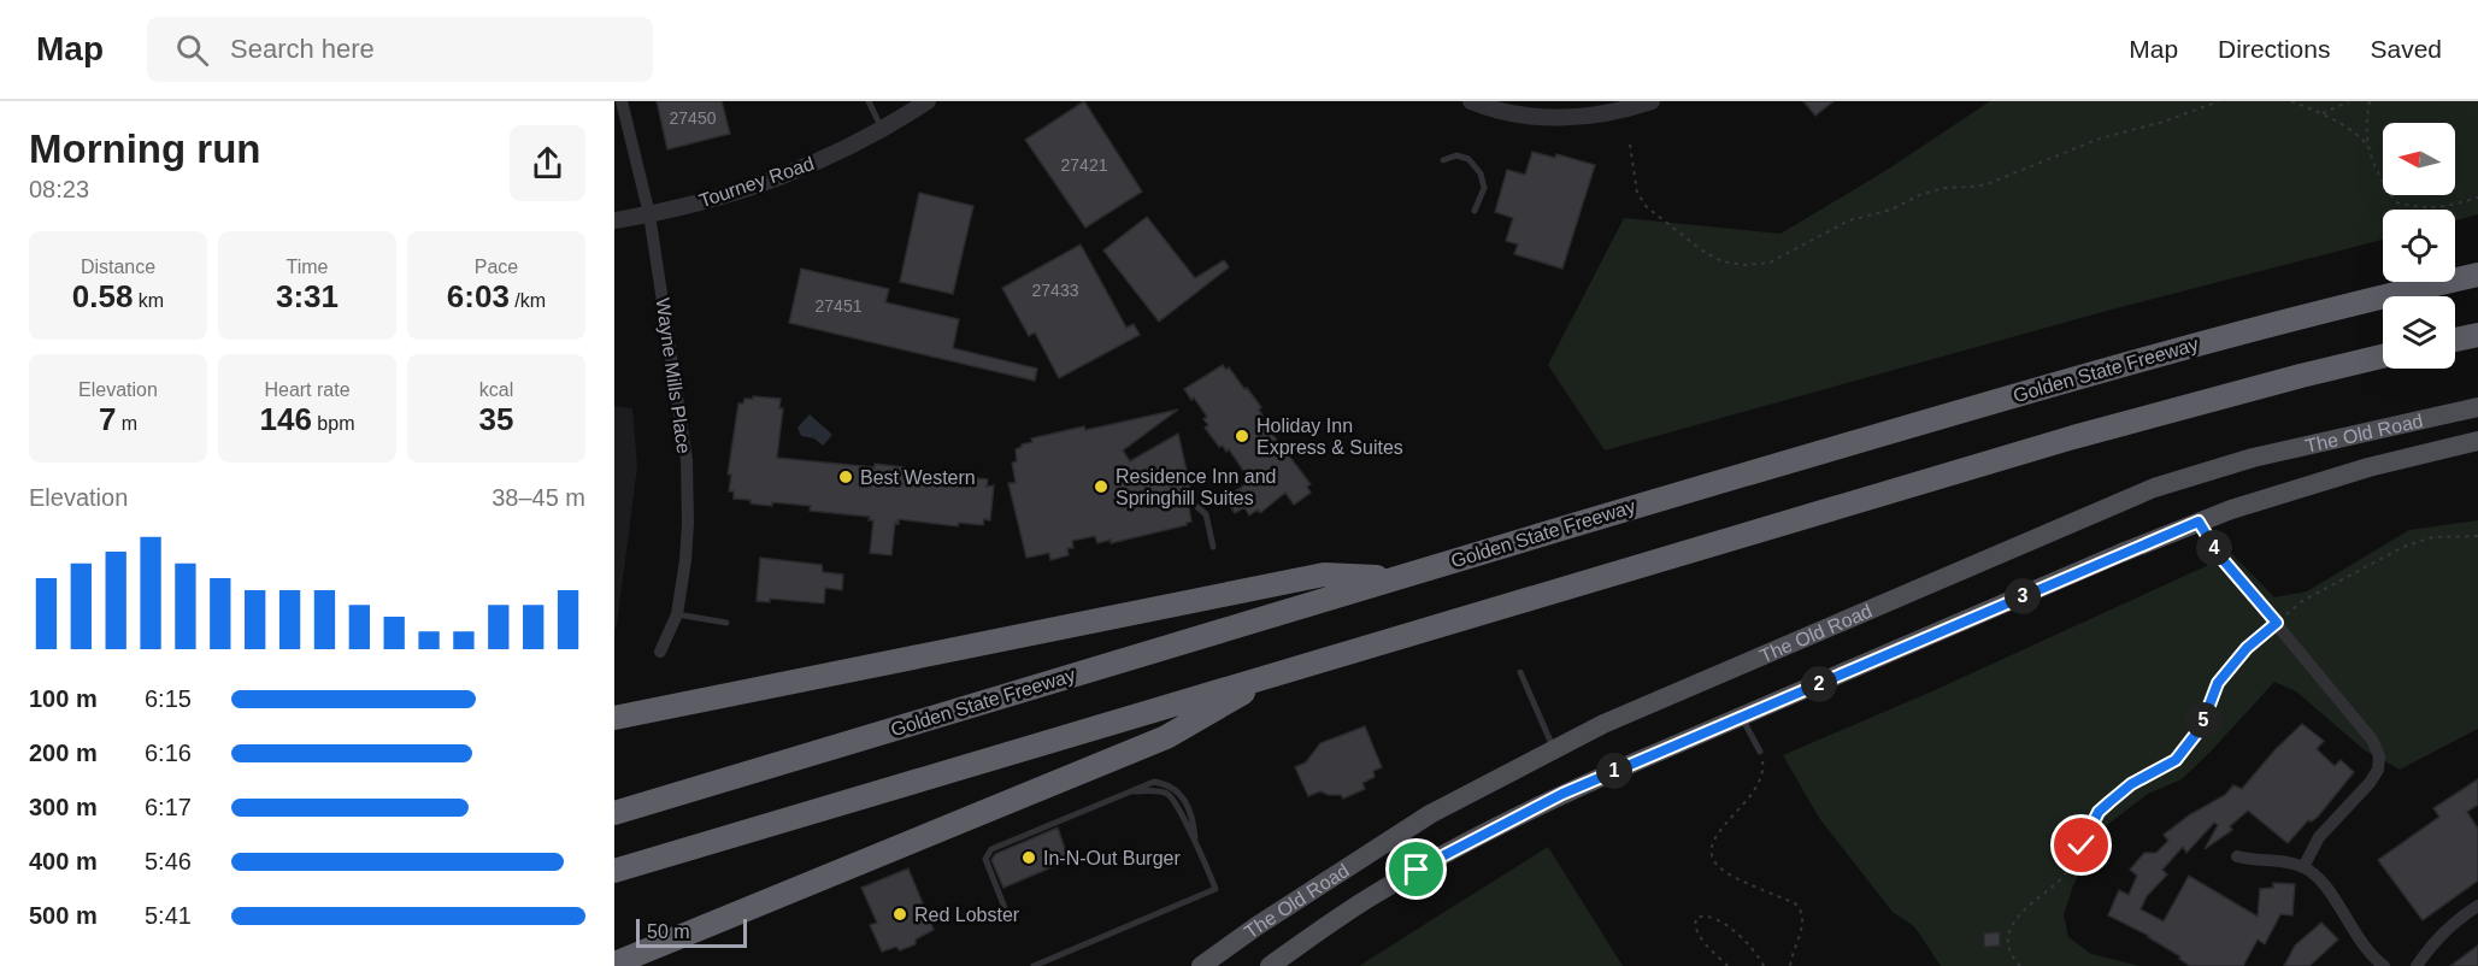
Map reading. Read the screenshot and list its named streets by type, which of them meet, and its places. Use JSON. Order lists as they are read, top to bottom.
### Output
{
  "streets": {
    "highway": ["Golden State Freeway"],
    "main road": ["The Old Road"],
    "street": ["Tourney Road", "Wayne Mills Place"]
  },
  "crossings": [
    ["Tourney Road", "Wayne Mills Place"]
  ],
  "places": [
    "Holiday Inn Express & Suites",
    "Best Western",
    "Residence Inn and Springhill Suites",
    "In-N-Out Burger",
    "Red Lobster"
  ],
  "house_numbers": [
    "27450",
    "27421",
    "27433",
    "27451"
  ],
  "scale_bar": "50 m",
  "north": "left",
  "page": {
    "header": "Map",
    "search": "Search here",
    "nav": ["Map", "Directions", "Saved"],
    "heading": ["Morning run", "08:23"],
    "stats": [
      ["Distance", "0.58 km"],
      ["Time", "3:31"],
      ["Pace", "6:03 /km"],
      ["Elevation", "7 m"],
      ["Heart rate", "146 bpm"],
      ["kcal", "35"]
    ],
    "chart": ["Elevation", "38–45 m"],
    "pins": [
      "4",
      "3",
      "2",
      "5",
      "1"
    ],
    "list": [
      {
        "name": "100 m",
        "note": "6:15"
      },
      {
        "name": "200 m",
        "note": "6:16"
      },
      {
        "name": "300 m",
        "note": "6:17"
      },
      {
        "name": "400 m",
        "note": "5:46"
      },
      {
        "name": "500 m",
        "note": "5:41"
      }
    ],
    "scale": "50 m"
  }
}
